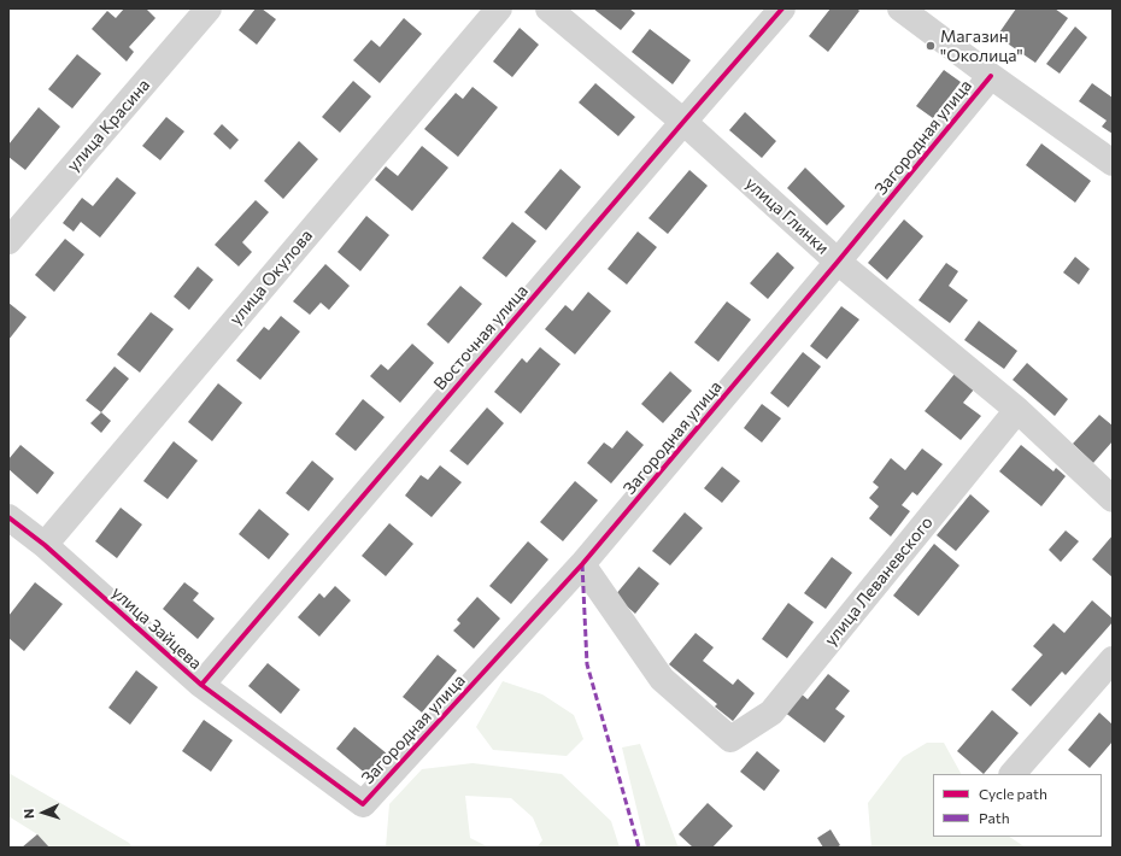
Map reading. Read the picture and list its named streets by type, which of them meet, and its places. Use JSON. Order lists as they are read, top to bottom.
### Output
{
  "streets": {
    "street": [
      "улица Красина",
      "Загородная улица",
      "улица Глинки",
      "улица Окулова",
      "Восточная улица",
      "улица Леваневского",
      "улица Зайцева"
    ]
  },
  "crossings": [
    ["Загородная улица", "улица Глинки"],
    ["Загородная улица", "улица Леваневского"],
    ["Загородная улица", "улица Зайцева"],
    ["улица Глинки", "Восточная улица"],
    ["улица Глинки", "улица Леваневского"],
    ["улица Окулова", "улица Зайцева"],
    ["Восточная улица", "улица Зайцева"]
  ],
  "places": ["Магазин \"Околица\""],
  "legend": ["Cycle path", "Path"],
  "north": "left"
}
